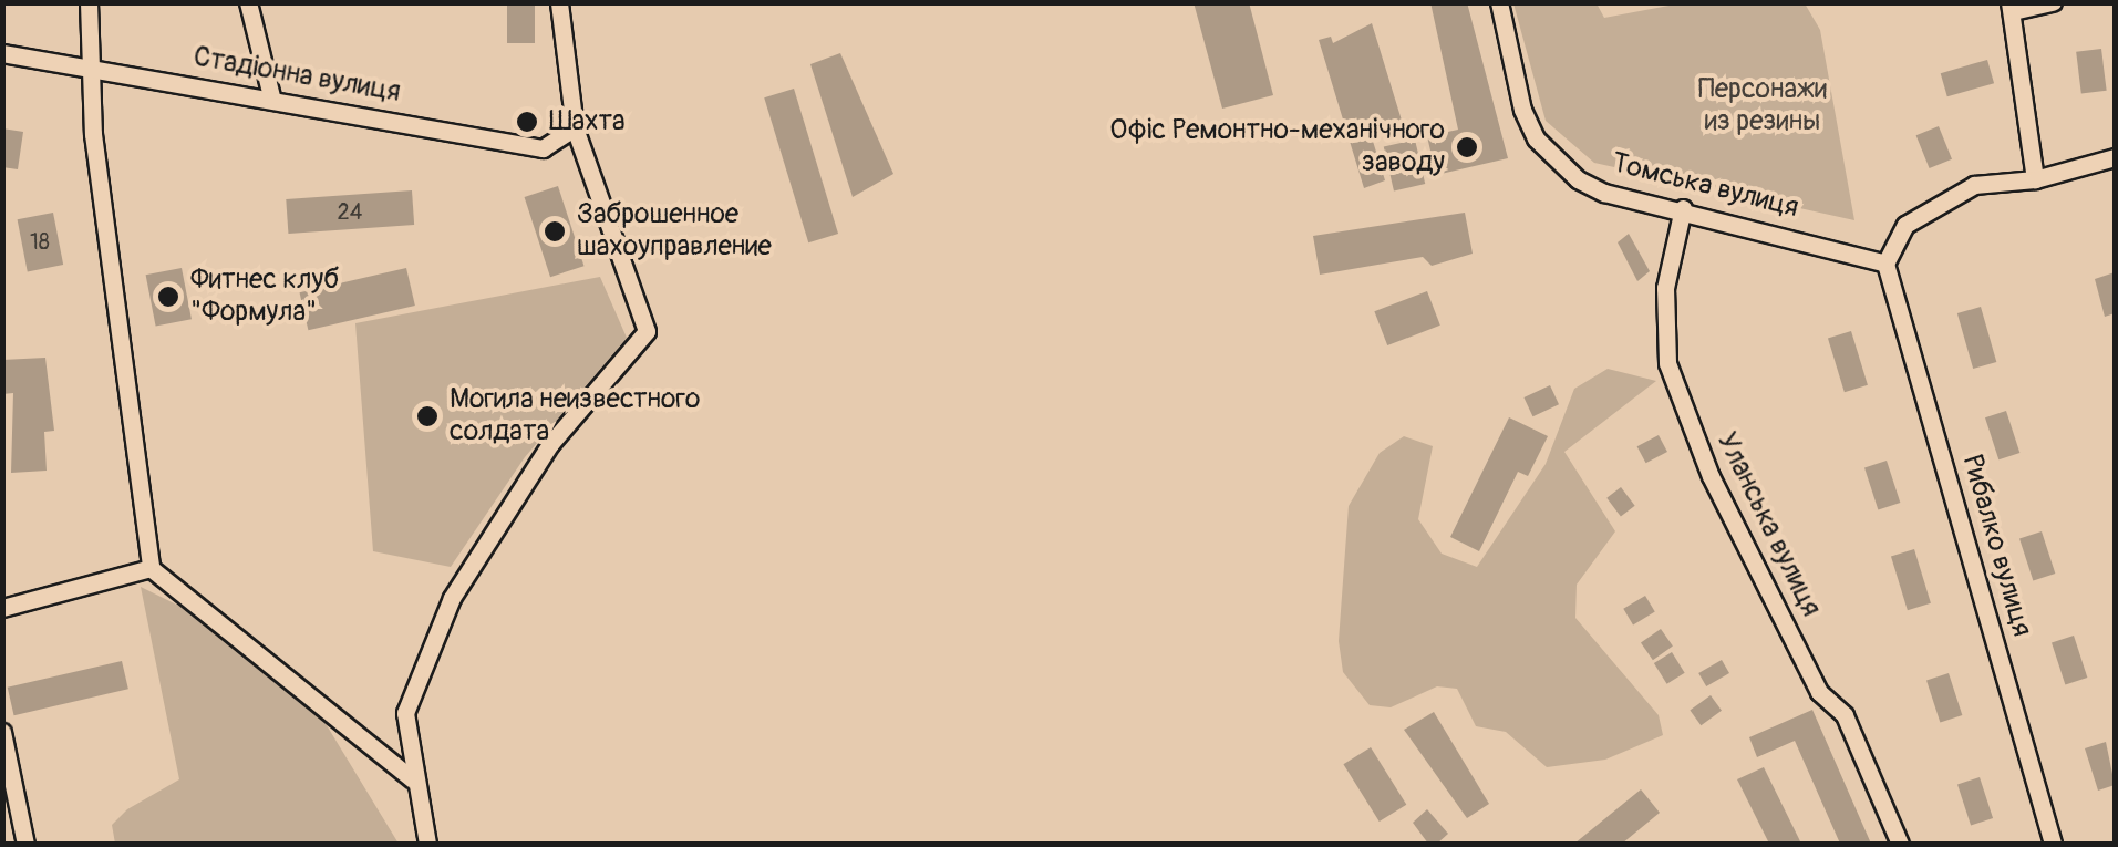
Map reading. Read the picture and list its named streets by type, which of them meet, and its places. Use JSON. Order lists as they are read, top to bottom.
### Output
{
  "streets": {
    "street": [
      "Стадіонна вулиця",
      "Томська вулиця",
      "Уланська вулиця",
      "Рибалко вулиця"
    ]
  },
  "crossings": [
    ["Томська вулиця", "Уланська вулиця"],
    ["Томська вулиця", "Рибалко вулиця"]
  ],
  "parks": ["Персонажи из резины"],
  "places": [
    "Шахта",
    "Офіс Ремонтно-механічного заводу",
    "Заброшенное шахоуправление",
    "Фитнес клуб \"Формула\"",
    "Могила неизвестного солдата"
  ],
  "house_numbers": ["24", "18"]
}
